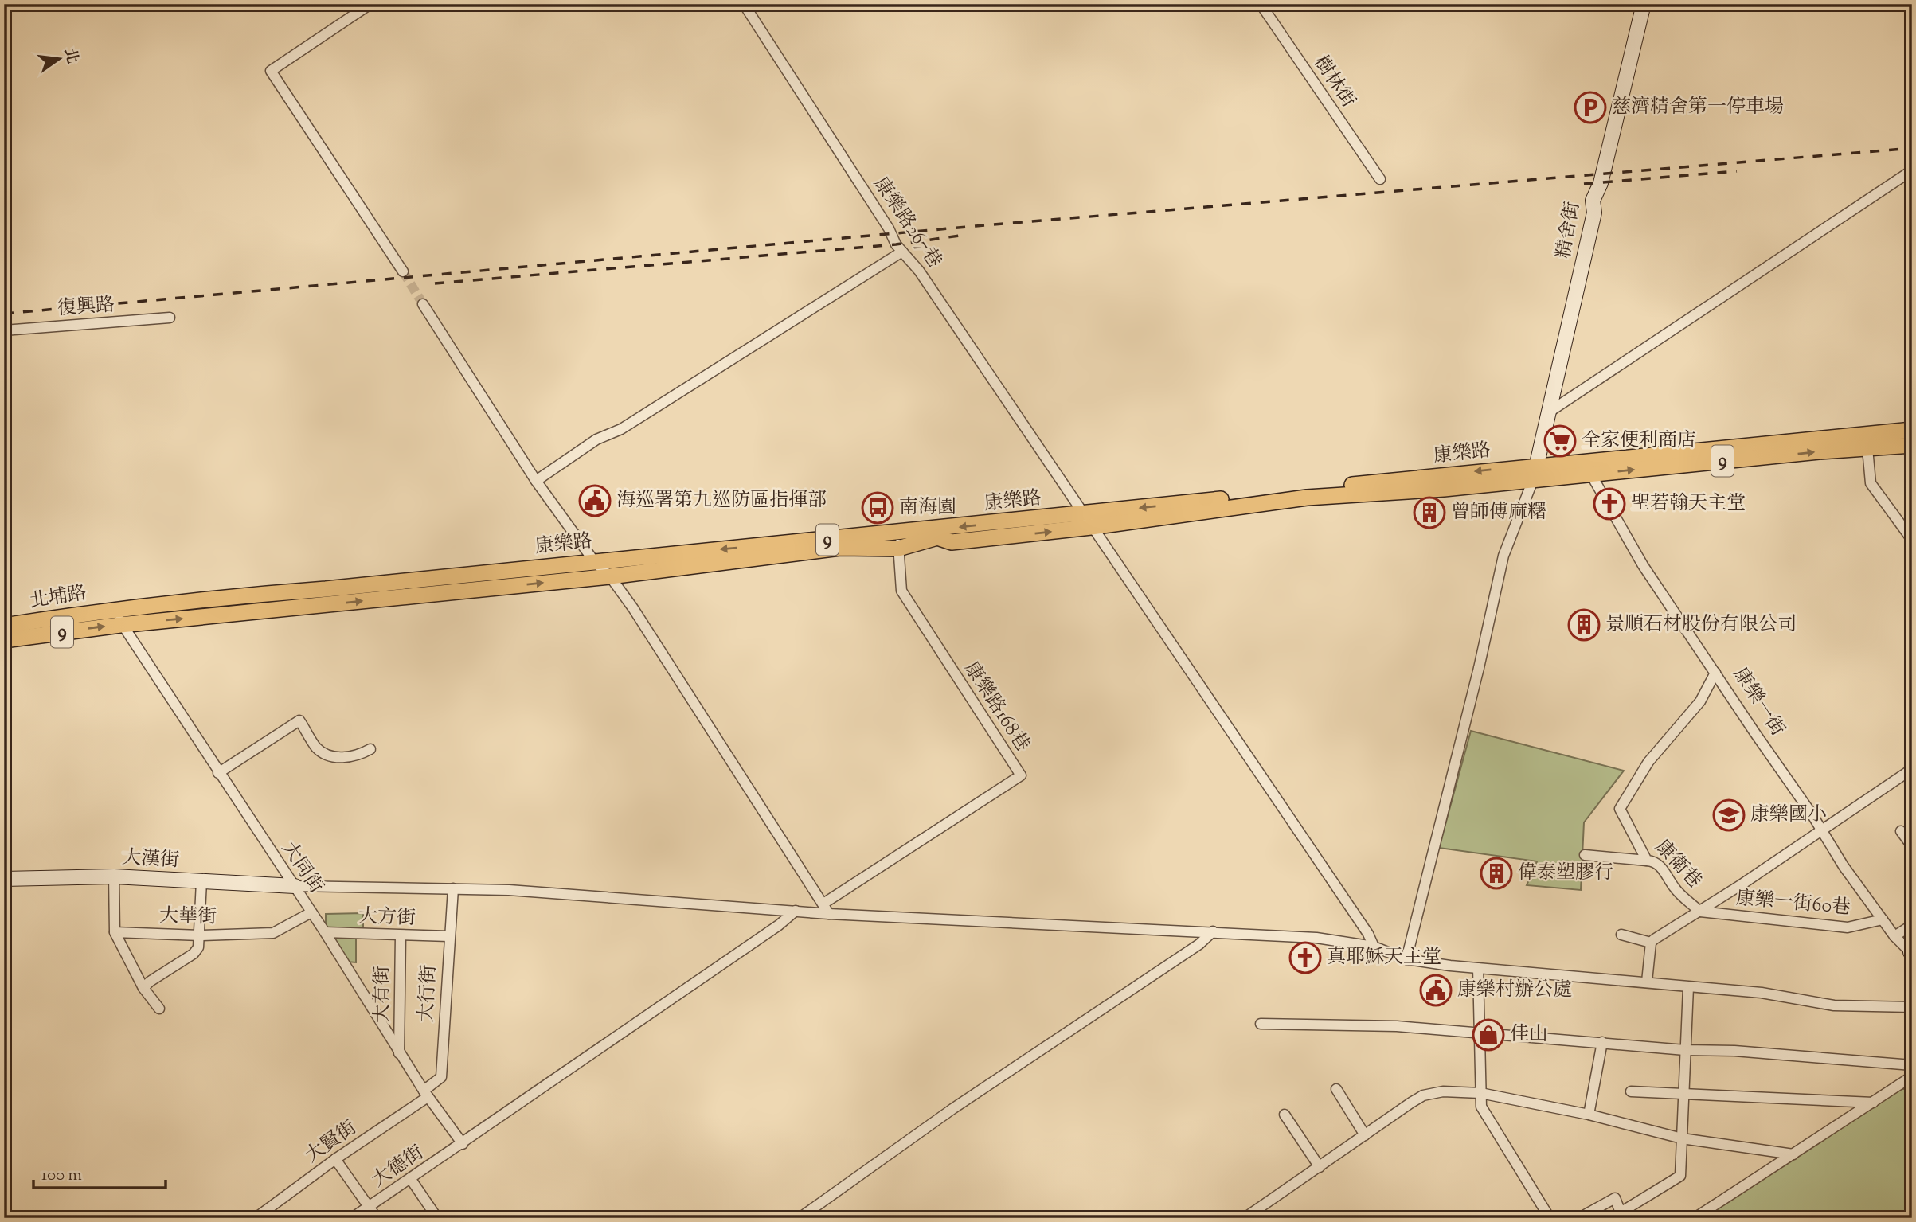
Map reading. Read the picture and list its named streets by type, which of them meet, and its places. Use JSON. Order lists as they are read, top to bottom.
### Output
{
  "streets": {
    "main road": ["康樂路", "9", "北埔路"],
    "street": [
      "樹林街",
      "康樂路267巷",
      "精舍街",
      "復興路",
      "康樂一街",
      "康樂路168巷",
      "大漢街",
      "康衛巷",
      "大同街",
      "康樂一街60巷",
      "大華街",
      "大方街",
      "大行街",
      "大有街",
      "大賢街",
      "大德街"
    ]
  },
  "crossings": [
    ["康樂路267巷", "康樂路"],
    ["精舍街", "康樂路"],
    ["康樂路", "北埔路"],
    ["康樂路", "康樂一街"],
    ["康樂路", "康樂路168巷"],
    ["康樂路", "大同街"],
    ["北埔路", "大同街"],
    ["康樂一街", "康衛巷"],
    ["康樂一街", "康樂一街60巷"],
    ["大漢街", "大同街"],
    ["康衛巷", "康樂一街60巷"],
    ["大同街", "大華街"],
    ["大同街", "大方街"],
    ["大同街", "大行街"],
    ["大同街", "大有街"],
    ["大同街", "大賢街"],
    ["大同街", "大德街"],
    ["大方街", "大行街"],
    ["大方街", "大有街"],
    ["大行街", "大賢街"]
  ],
  "places": {
    "parking": ["慈濟精舍第一停車場"],
    "supermarket": ["全家便利商店"],
    "public building": ["海巡署第九巡防區指揮部", "康樂村辦公處"],
    "church": ["聖若翰天主堂", "真耶穌天主堂"],
    "bus stop": ["南海園"],
    "building": ["曾師傅麻糬", "景順石材股份有限公司", "偉泰塑膠行"],
    "school or university": ["康樂國小"],
    "shop": ["佳山"]
  },
  "scale_bar": "100 m",
  "north": "right"
}
